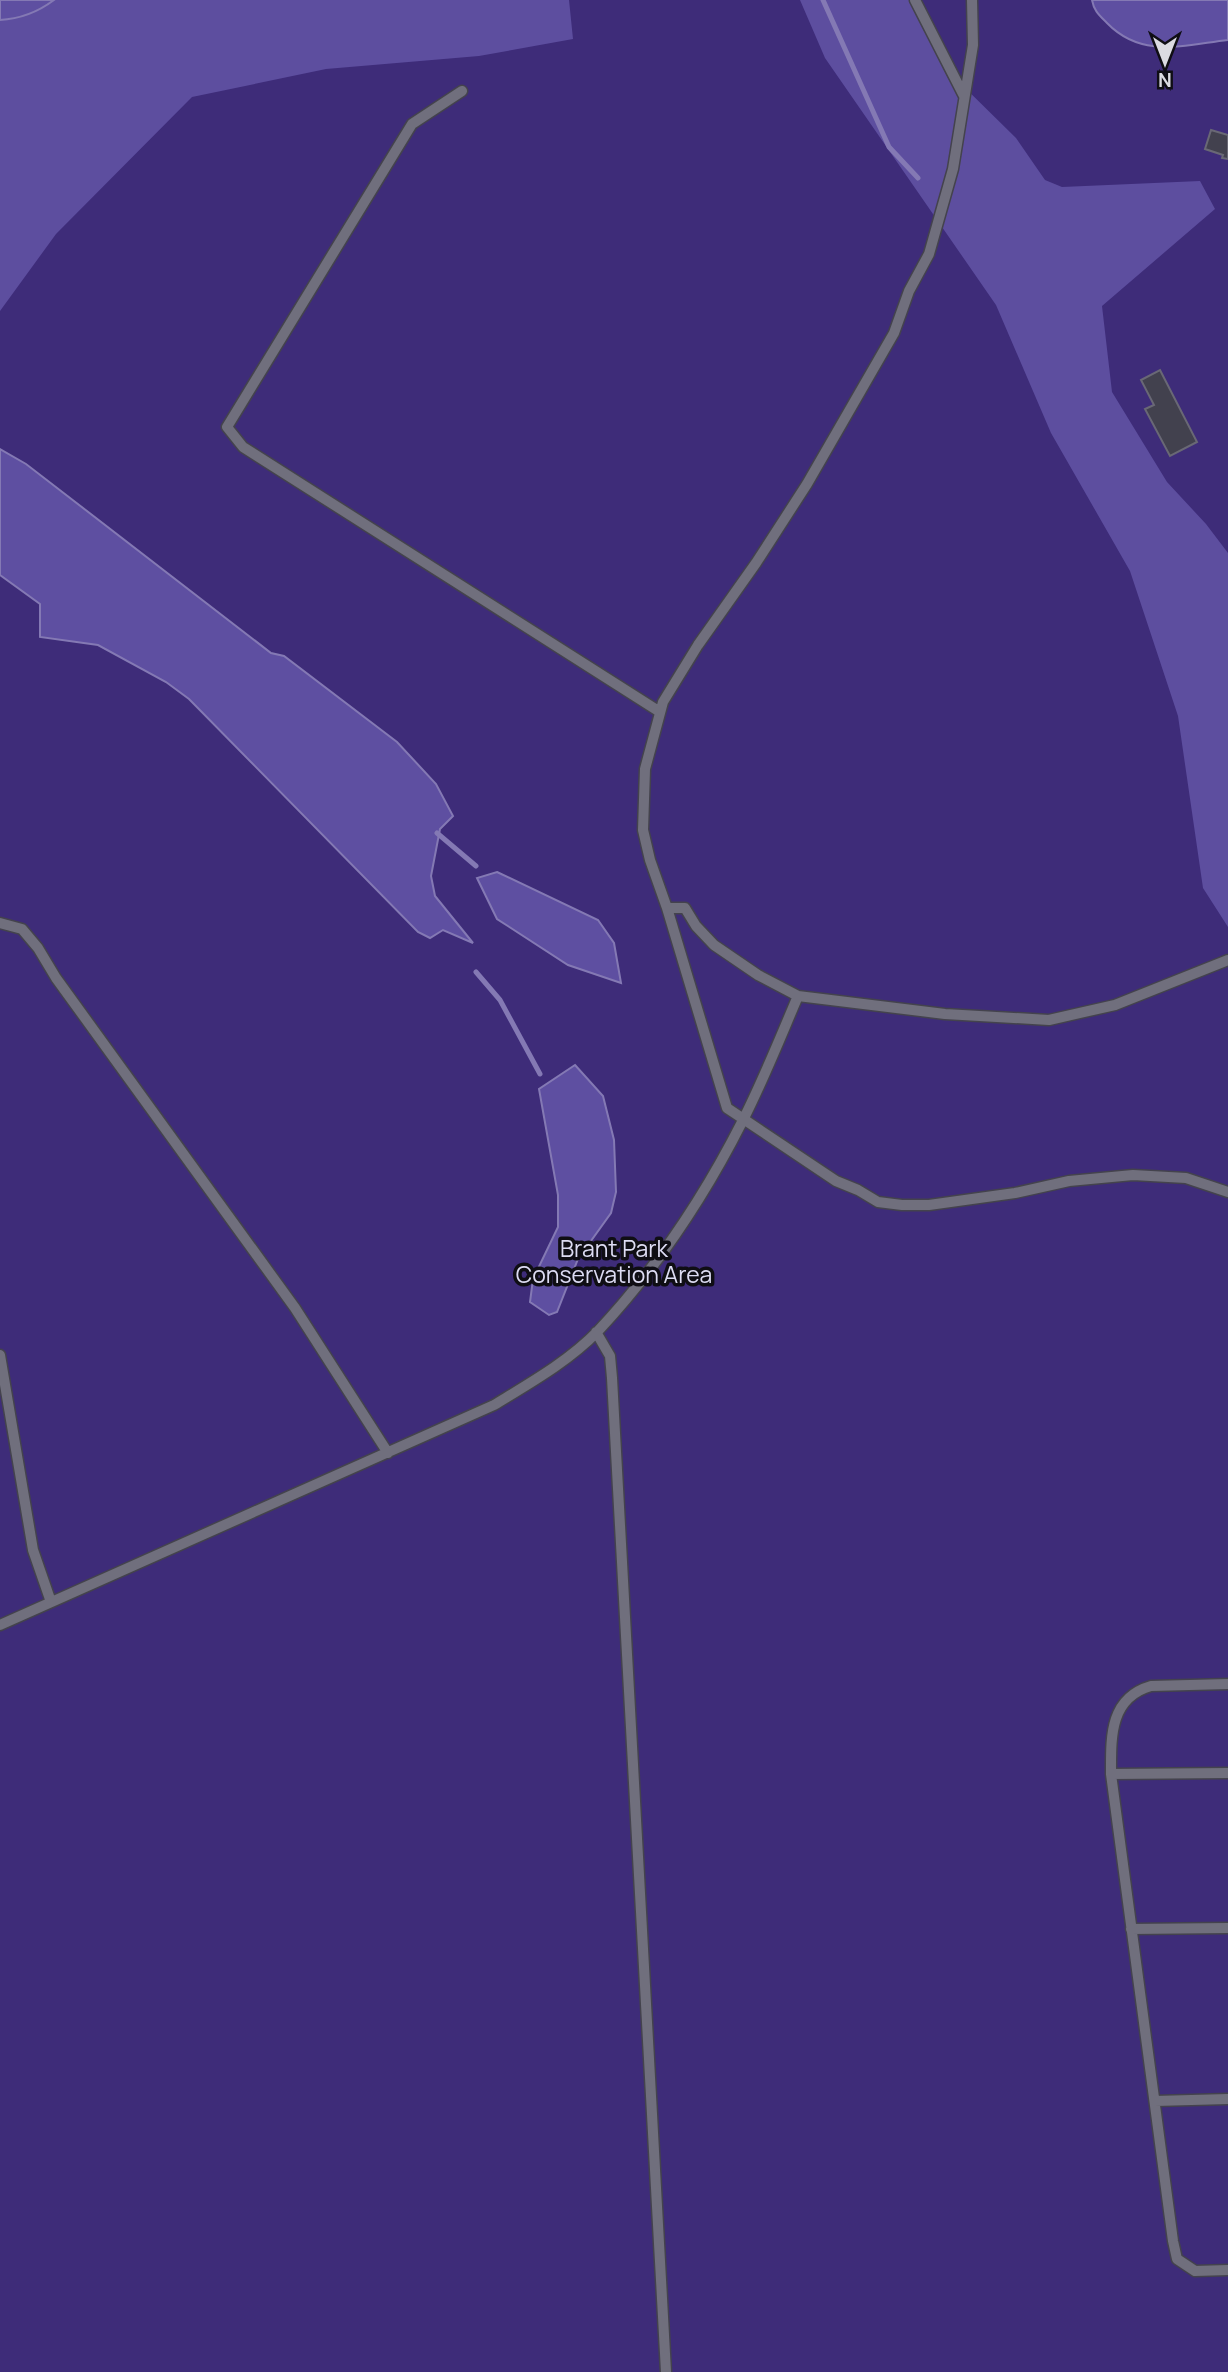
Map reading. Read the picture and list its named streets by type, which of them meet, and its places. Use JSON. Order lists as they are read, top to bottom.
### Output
{
  "parks": ["Brant Park Conservation Area"],
  "north": "bottom"
}
